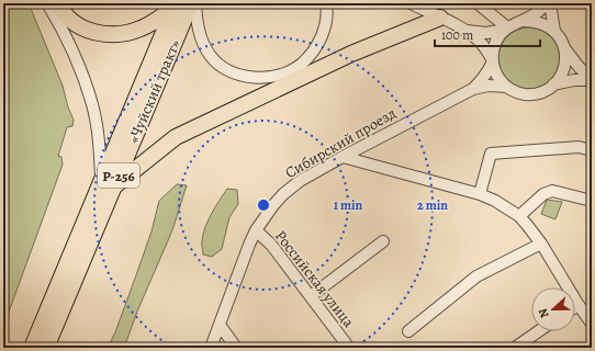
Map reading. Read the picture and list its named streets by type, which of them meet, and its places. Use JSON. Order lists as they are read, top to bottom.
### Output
{
  "streets": {
    "highway": ["«Чуйский тракт»", "Р-256"],
    "street": ["Сибирский проезд", "Российская улица"]
  },
  "crossings": [
    ["Сибирский проезд", "Российская улица"]
  ],
  "scale_bar": "100 m",
  "north": "left",
  "rings": ["1 min", "2 min"]
}
